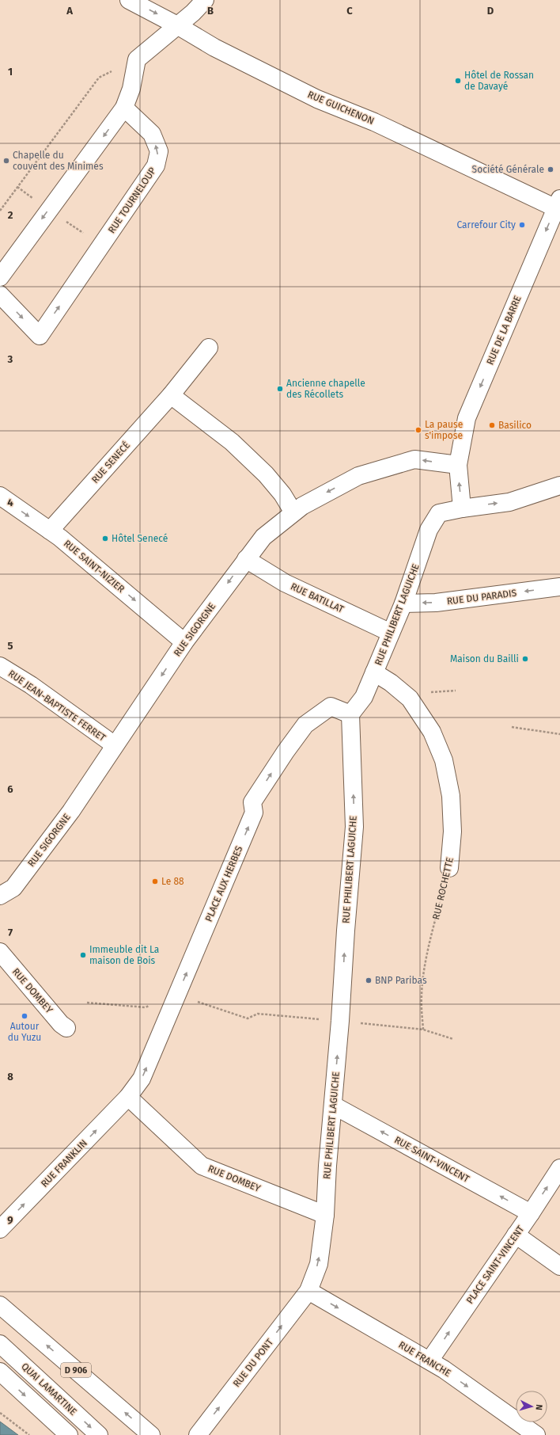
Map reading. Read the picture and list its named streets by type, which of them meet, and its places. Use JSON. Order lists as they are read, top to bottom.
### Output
{
  "streets": {
    "street": [
      "RUE GUICHENON",
      "RUE TOURNELOUP",
      "RUE DE LA BARRE",
      "RUE SENECÉ",
      "RUE SAINT-NIZIER",
      "RUE DU PARADIS",
      "RUE BATILLAT",
      "RUE PHILIBERT LAGUICHE",
      "RUE SIGORGNE",
      "RUE JEAN-BAPTISTE FERRET",
      "PLACE AUX HERBES",
      "RUE ROCHETTE",
      "RUE DOMBEY",
      "RUE SAINT-VINCENT",
      "RUE FRANKLIN",
      "PLACE SAINT-VINCENT",
      "RUE FRANCHE",
      "RUE DU PONT",
      "D 906",
      "QUAI LAMARTINE"
    ]
  },
  "crossings": [
    ["RUE GUICHENON", "RUE DE LA BARRE"],
    ["RUE DE LA BARRE", "RUE SIGORGNE"],
    ["RUE SENECÉ", "RUE SAINT-NIZIER"],
    ["RUE SAINT-NIZIER", "RUE SIGORGNE"],
    ["RUE DU PARADIS", "RUE PHILIBERT LAGUICHE"],
    ["RUE BATILLAT", "RUE PHILIBERT LAGUICHE"],
    ["RUE BATILLAT", "RUE SIGORGNE"],
    ["RUE PHILIBERT LAGUICHE", "PLACE AUX HERBES"],
    ["RUE PHILIBERT LAGUICHE", "RUE ROCHETTE"],
    ["RUE PHILIBERT LAGUICHE", "RUE DOMBEY"],
    ["RUE PHILIBERT LAGUICHE", "RUE SAINT-VINCENT"],
    ["RUE PHILIBERT LAGUICHE", "RUE FRANCHE"],
    ["RUE PHILIBERT LAGUICHE", "RUE DU PONT"],
    ["RUE SIGORGNE", "RUE JEAN-BAPTISTE FERRET"],
    ["PLACE AUX HERBES", "RUE DOMBEY"],
    ["PLACE AUX HERBES", "RUE FRANKLIN"],
    ["RUE DOMBEY", "RUE FRANKLIN"],
    ["RUE SAINT-VINCENT", "PLACE SAINT-VINCENT"],
    ["PLACE SAINT-VINCENT", "RUE FRANCHE"],
    ["RUE FRANCHE", "RUE DU PONT"]
  ],
  "one_way": [
    "RUE DE LA BARRE",
    "RUE SAINT-NIZIER",
    "RUE DU PARADIS",
    "RUE PHILIBERT LAGUICHE",
    "RUE SIGORGNE",
    "PLACE AUX HERBES",
    "RUE SAINT-VINCENT",
    "RUE FRANKLIN",
    "PLACE SAINT-VINCENT",
    "RUE FRANCHE",
    "RUE DU PONT"
  ],
  "places": [
    "Hôtel de Rossan de Davayé",
    "Chapelle du couvent des Minimes",
    "Société Générale",
    "Carrefour City",
    "Ancienne chapelle des Récollets",
    "Basilico",
    "La pause s'impose",
    "Hôtel Senecé",
    "Maison du Bailli",
    "Le 88",
    "Immeuble dit La maison de Bois",
    "BNP Paribas",
    "Autour du Yuzu"
  ],
  "north": "right",
  "grid": {
    "columns": [
      "A",
      "B",
      "C",
      "D"
    ],
    "rows": [
      "1",
      "2",
      "3",
      "4",
      "5",
      "6",
      "7",
      "8",
      "9"
    ]
  }
}
